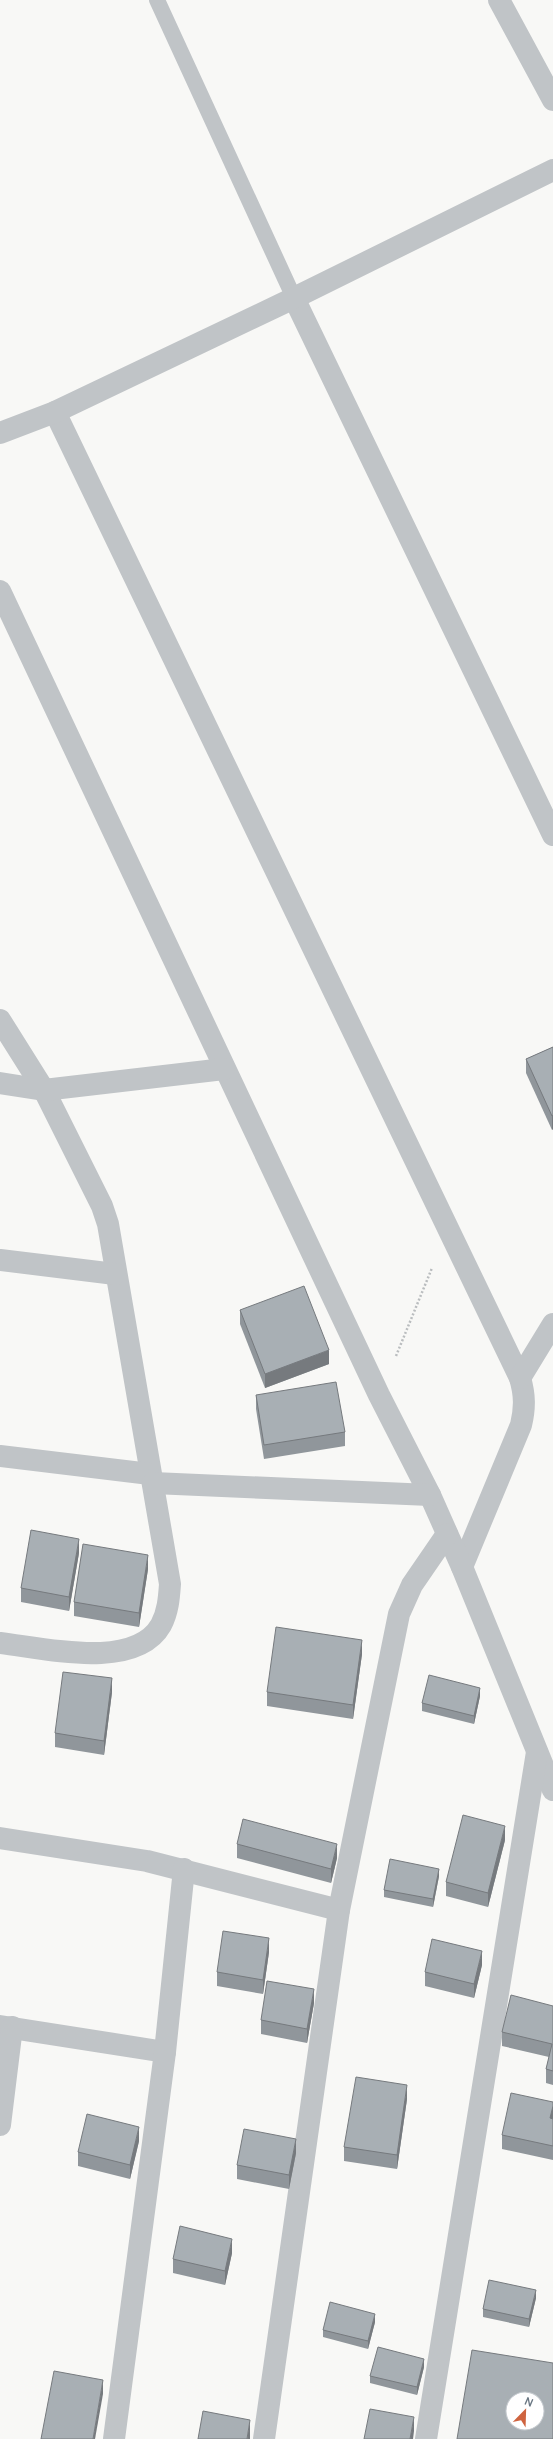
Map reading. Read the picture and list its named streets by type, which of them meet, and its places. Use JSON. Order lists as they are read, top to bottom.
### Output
{
  "north": "top right"
}
